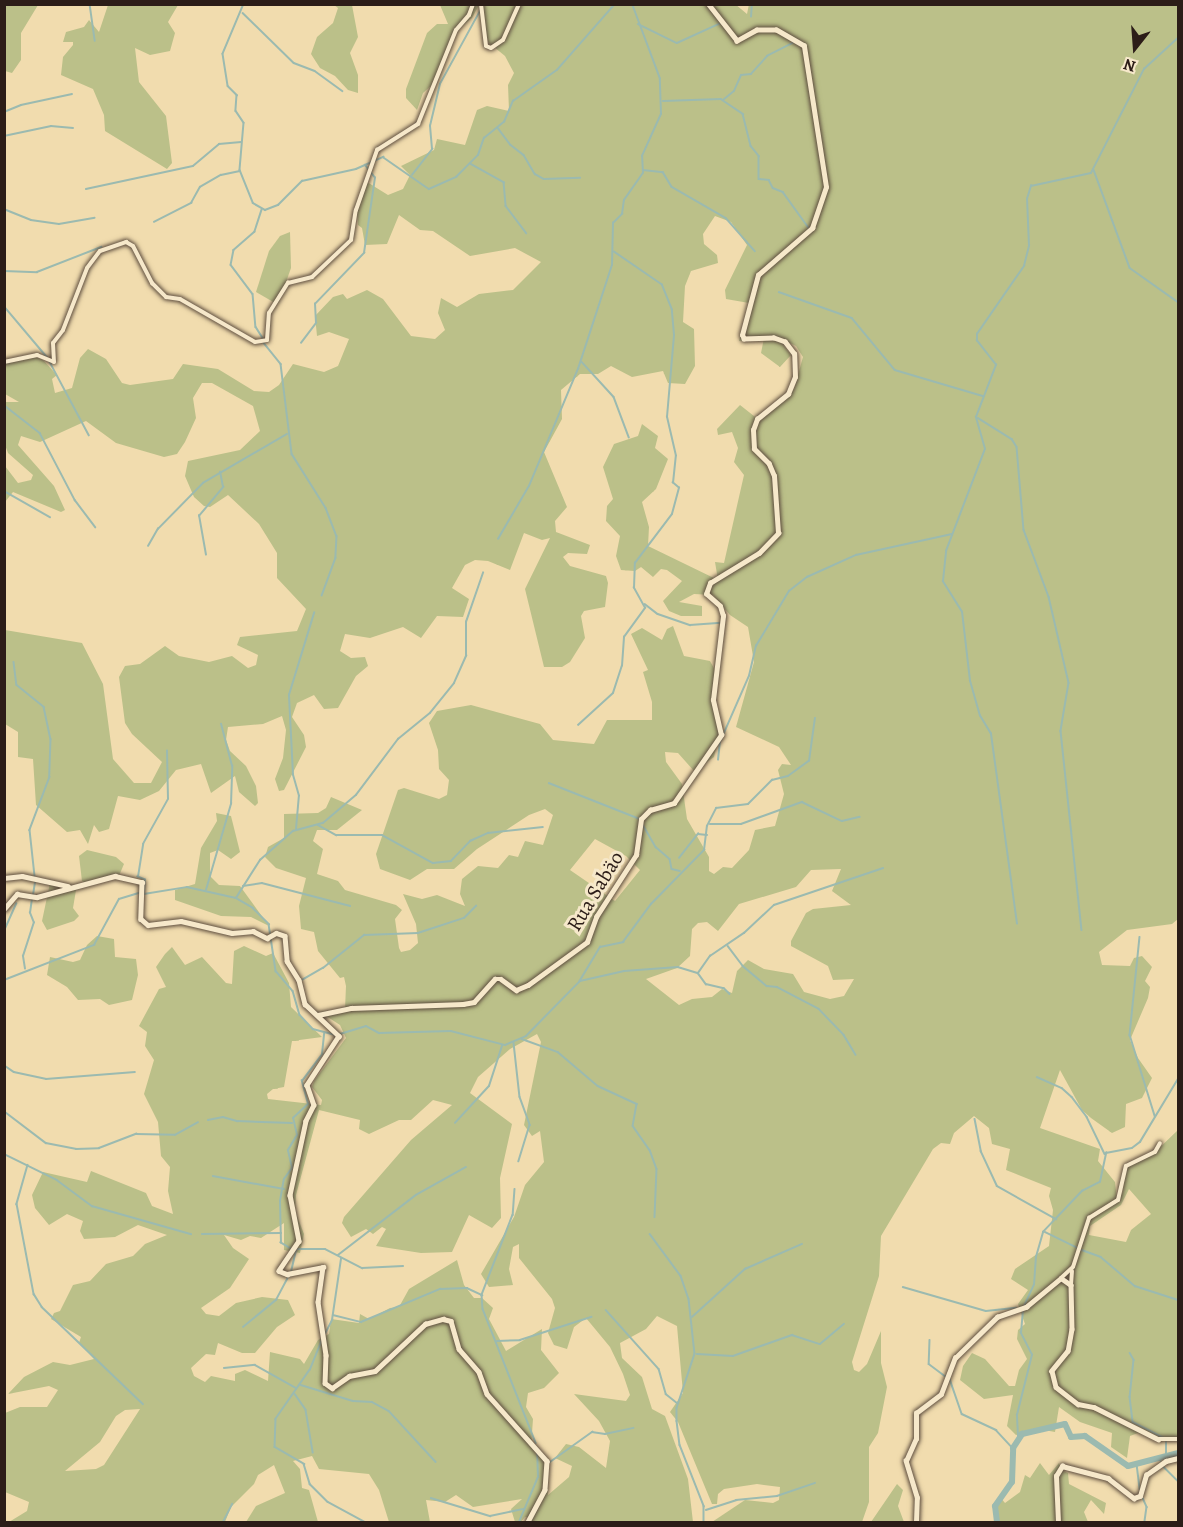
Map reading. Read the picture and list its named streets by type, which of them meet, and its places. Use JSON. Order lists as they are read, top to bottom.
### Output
{
  "streets": {
    "street": ["Rua Sabäo"]
  },
  "north": "bottom"
}
